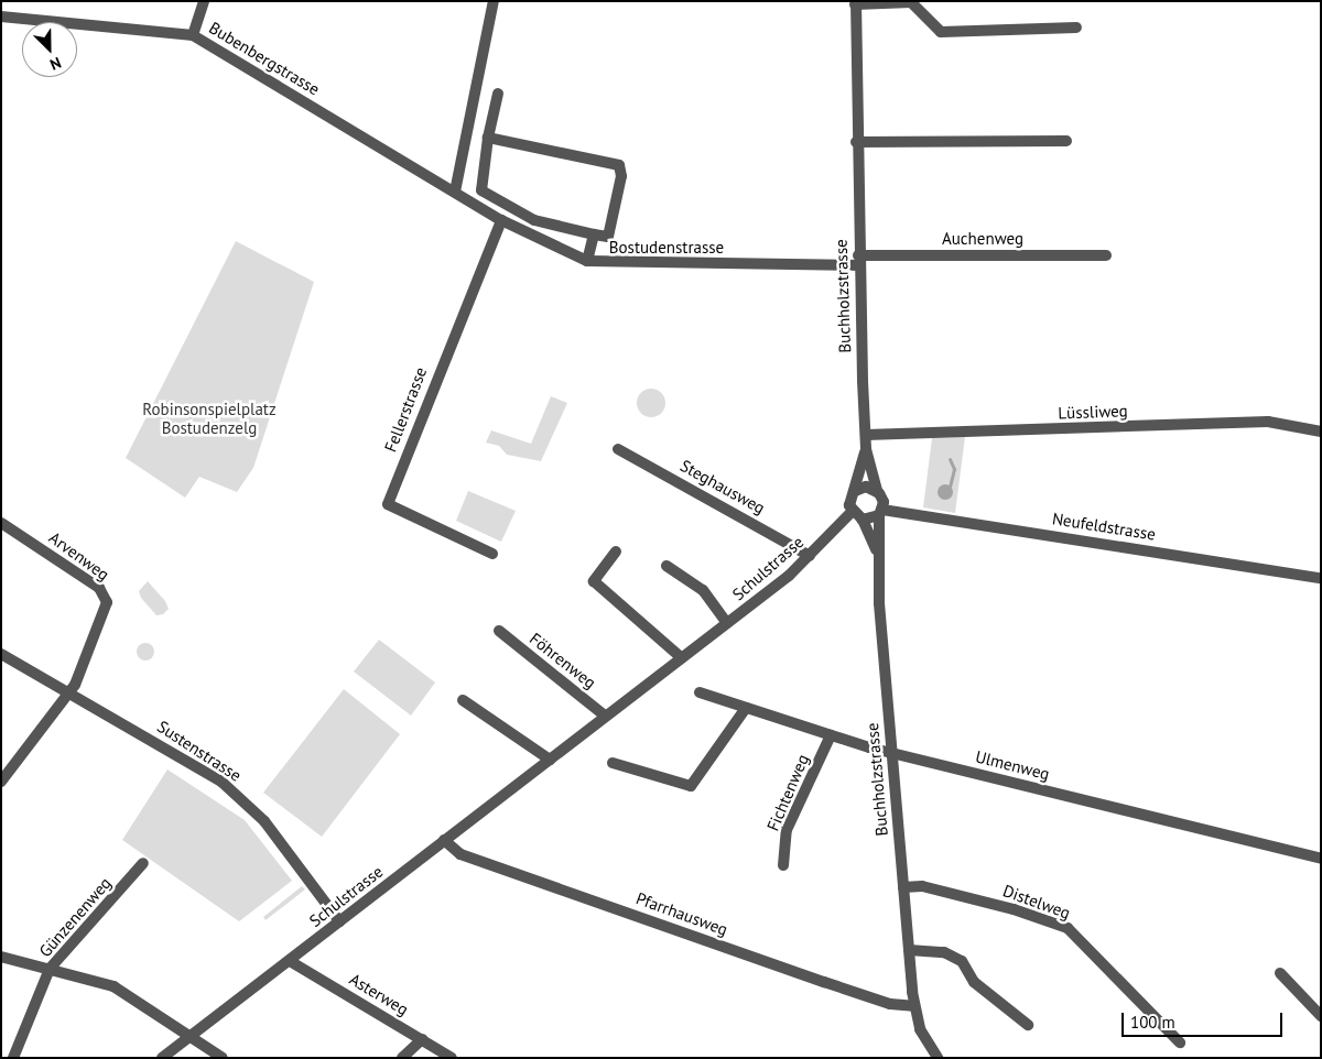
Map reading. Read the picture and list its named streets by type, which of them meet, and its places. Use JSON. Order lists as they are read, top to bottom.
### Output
{
  "streets": {
    "street": [
      "Bubenbergstrasse",
      "Auchenweg",
      "Bostudenstrasse",
      "Buchholzstrasse",
      "Fellerstrasse",
      "Lüssliweg",
      "Steghausweg",
      "Neufeldstrasse",
      "Arvenweg",
      "Schulstrasse",
      "Föhrenweg",
      "Sustenstrasse",
      "Ulmenweg",
      "Fichtenweg",
      "Distelweg",
      "Pfarrhausweg",
      "Günzenenweg",
      "Asterweg"
    ]
  },
  "crossings": [
    ["Bubenbergstrasse", "Bostudenstrasse"],
    ["Auchenweg", "Bostudenstrasse"],
    ["Auchenweg", "Buchholzstrasse"],
    ["Bostudenstrasse", "Buchholzstrasse"],
    ["Bostudenstrasse", "Fellerstrasse"],
    ["Buchholzstrasse", "Lüssliweg"],
    ["Buchholzstrasse", "Neufeldstrasse"],
    ["Buchholzstrasse", "Schulstrasse"],
    ["Buchholzstrasse", "Ulmenweg"],
    ["Buchholzstrasse", "Distelweg"],
    ["Buchholzstrasse", "Pfarrhausweg"],
    ["Steghausweg", "Schulstrasse"],
    ["Neufeldstrasse", "Schulstrasse"],
    ["Arvenweg", "Sustenstrasse"],
    ["Schulstrasse", "Föhrenweg"],
    ["Schulstrasse", "Sustenstrasse"],
    ["Schulstrasse", "Pfarrhausweg"],
    ["Schulstrasse", "Asterweg"],
    ["Ulmenweg", "Fichtenweg"]
  ],
  "parks": ["Robinsonspielplatz Bostudenzelg"],
  "scale_bar": "100 m",
  "north": "bottom right"
}
